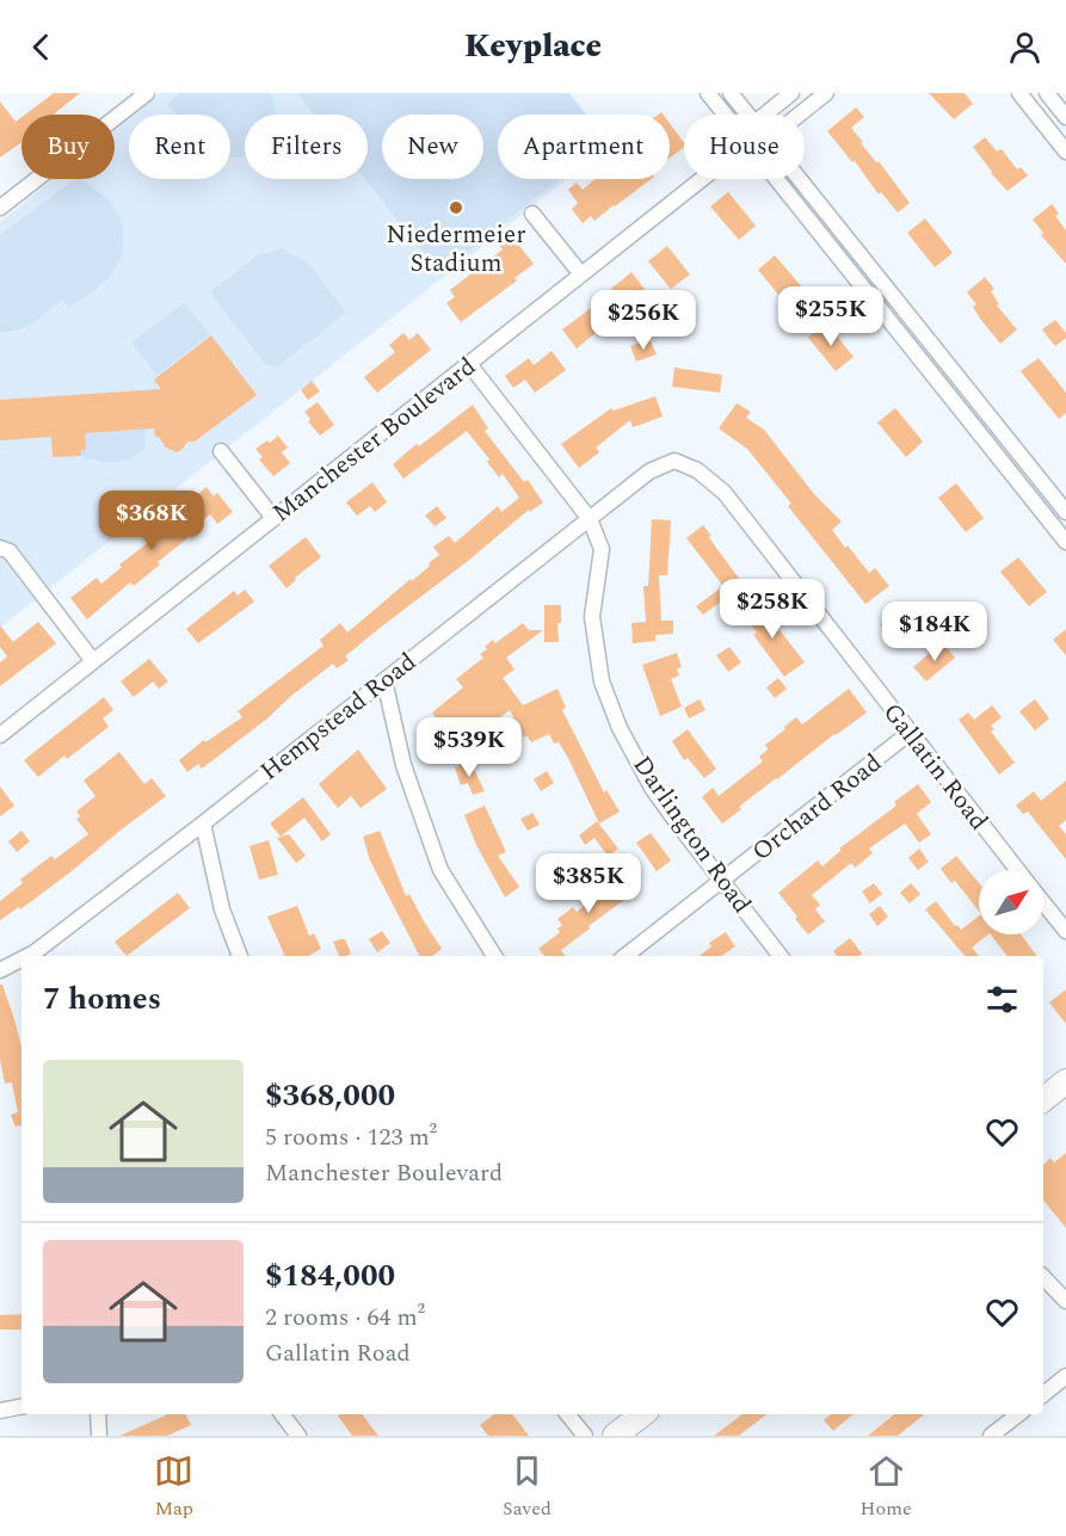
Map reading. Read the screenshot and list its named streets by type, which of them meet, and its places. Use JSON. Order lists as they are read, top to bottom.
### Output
{
  "streets": {
    "street": [
      "Manchester Boulevard",
      "Hempstead Road",
      "Gallatin Road",
      "Orchard Road",
      "Darlington Road"
    ]
  },
  "crossings": [
    ["Manchester Boulevard", "Darlington Road"],
    ["Hempstead Road", "Gallatin Road"],
    ["Hempstead Road", "Darlington Road"],
    ["Gallatin Road", "Orchard Road"],
    ["Orchard Road", "Darlington Road"]
  ],
  "places": ["Niedermeier Stadium"],
  "north": "top right",
  "page": {
    "header": "Keyplace",
    "chip": [
      "Buy",
      "Rent",
      "Filters",
      "New",
      "Apartment",
      "House"
    ],
    "price": [
      "$255K",
      "$256K",
      "$368K",
      "$258K",
      "$184K",
      "$539K",
      "$385K"
    ],
    "heading": "7 homes",
    "list": [
      {
        "name": "$368,000",
        "note": "5 rooms · 123 m² · Manchester Boulevard"
      },
      {
        "name": "$184,000",
        "note": "2 rooms · 64 m² · Gallatin Road"
      }
    ],
    "tabs": ["Map", "Saved", "Home"]
  }
}
